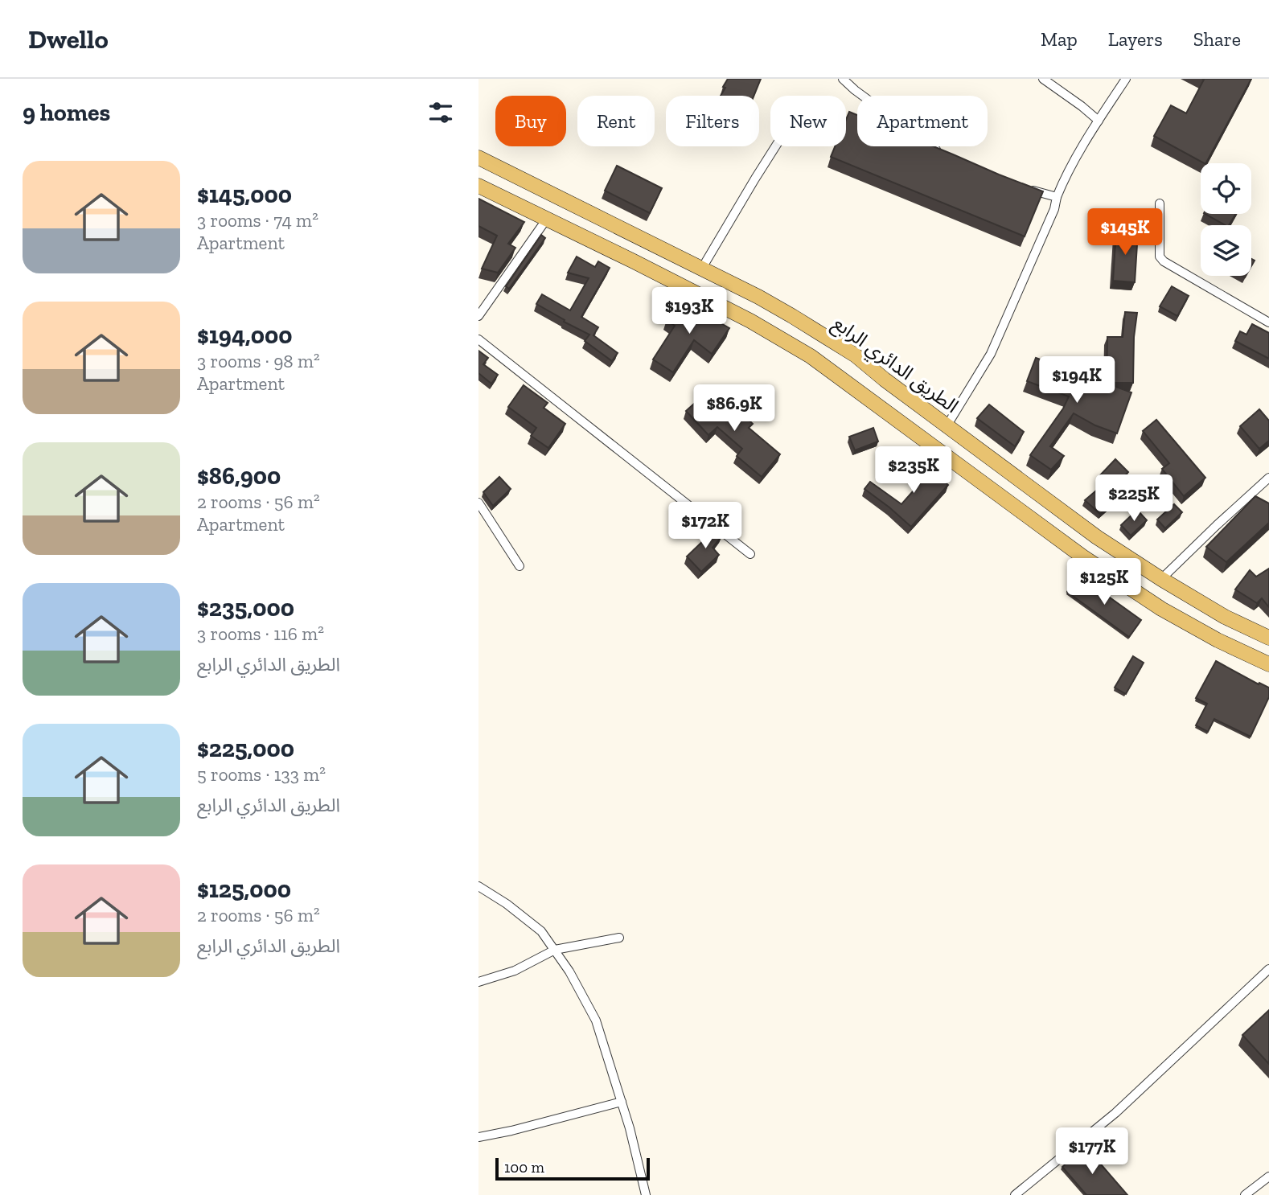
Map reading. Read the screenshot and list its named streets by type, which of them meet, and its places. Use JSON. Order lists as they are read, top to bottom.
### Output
{
  "streets": {
    "main road": ["الطريق الدائري الرابع"]
  },
  "scale_bar": "100 m",
  "page": {
    "header": "Dwello",
    "nav": ["Map", "Layers", "Share"],
    "heading": "9 homes",
    "chip": [
      "Buy",
      "Rent",
      "Filters",
      "New",
      "Apartment"
    ],
    "list": [
      {
        "name": "$145,000",
        "note": "3 rooms · 74 m² · Apartment"
      },
      {
        "name": "$194,000",
        "note": "3 rooms · 98 m² · Apartment"
      },
      {
        "name": "$86,900",
        "note": "2 rooms · 56 m² · Apartment"
      },
      {
        "name": "$235,000",
        "note": "3 rooms · 116 m² · الطريق الدائري الرابع"
      },
      {
        "name": "$225,000",
        "note": "5 rooms · 133 m² · الطريق الدائري الرابع"
      },
      {
        "name": "$125,000",
        "note": "2 rooms · 56 m² · الطريق الدائري الرابع"
      }
    ],
    "price": [
      "$145K",
      "$193K",
      "$194K",
      "$86.9K",
      "$235K",
      "$225K",
      "$172K",
      "$125K",
      "$177K"
    ],
    "scale": "100 m"
  }
}
